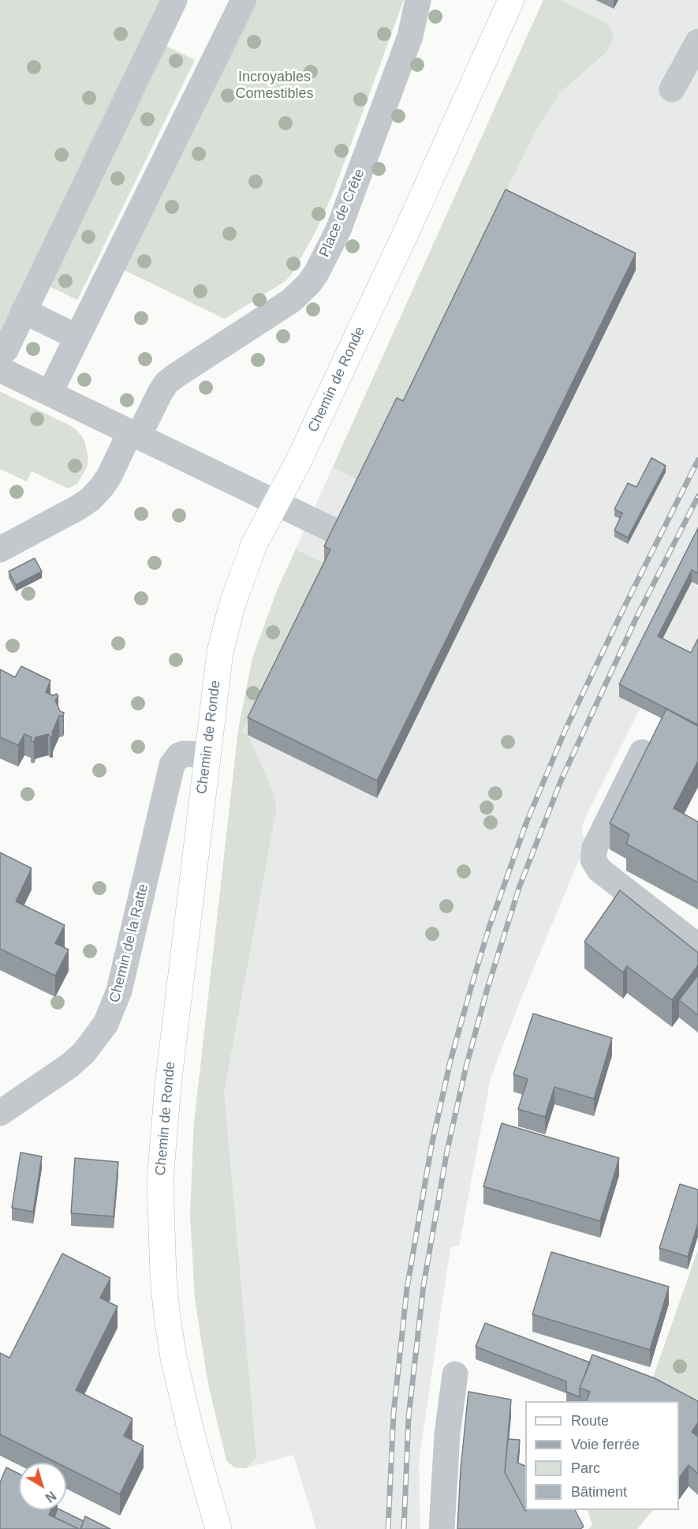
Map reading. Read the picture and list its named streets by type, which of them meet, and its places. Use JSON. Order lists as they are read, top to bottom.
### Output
{
  "streets": {
    "main road": ["Chemin de Ronde"],
    "street": ["Place de Crête", "Chemin de la Ratte"]
  },
  "crossings": [
    ["Chemin de Ronde", "Chemin de la Ratte"]
  ],
  "parks": ["Incroyables Comestibles"],
  "legend": [
    "Route",
    "Voie ferrée",
    "Parc",
    "Bâtiment"
  ],
  "north": "bottom right"
}
